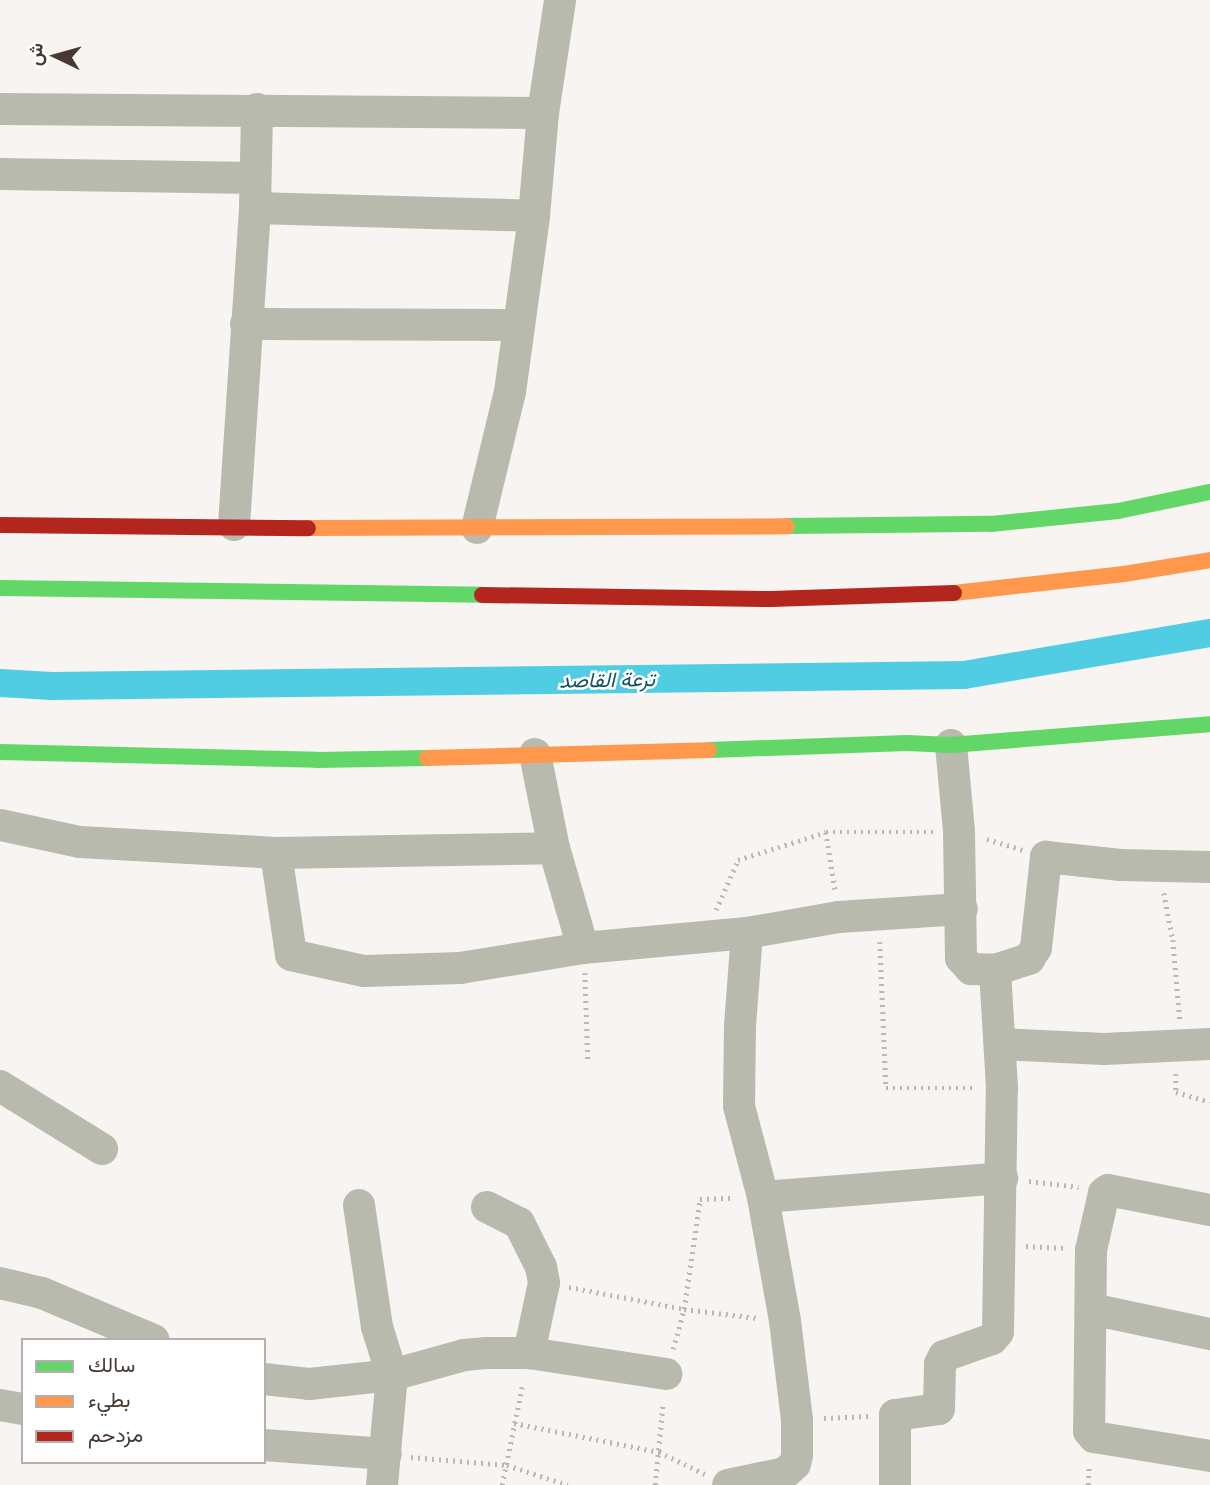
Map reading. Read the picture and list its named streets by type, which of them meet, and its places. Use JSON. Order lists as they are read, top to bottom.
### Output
{
  "water": ["ترعة القاصد"],
  "legend": ["سالك", "بطيء", "مزدحم"],
  "north": "left"
}
